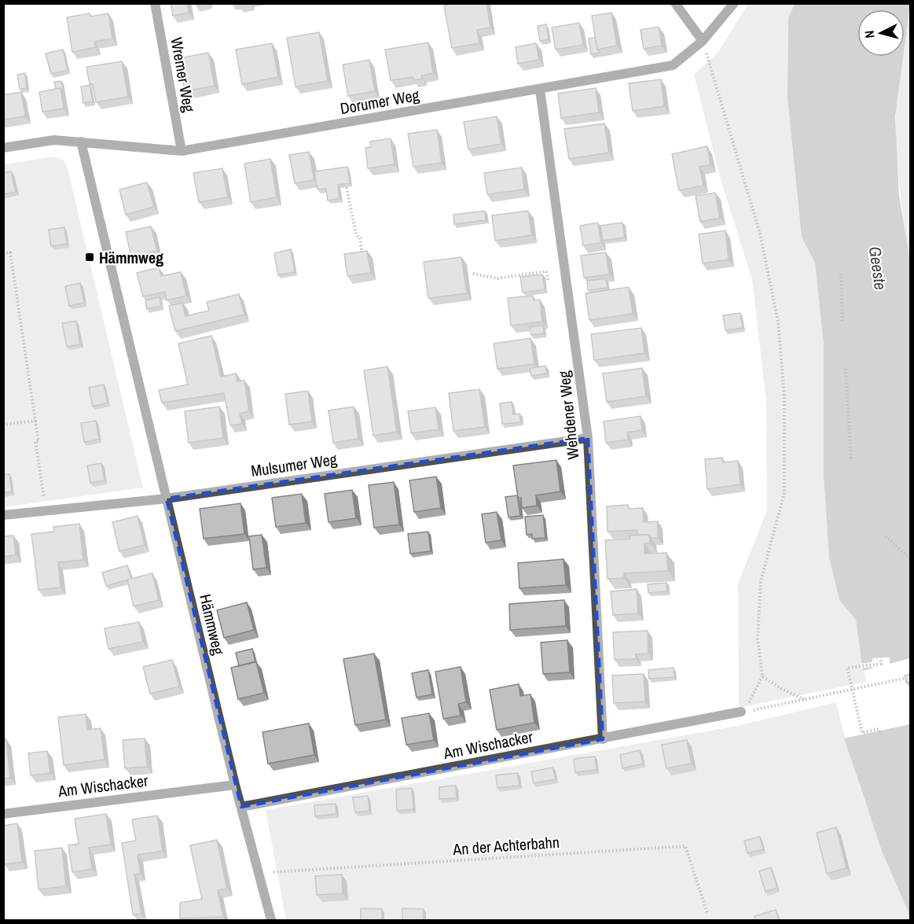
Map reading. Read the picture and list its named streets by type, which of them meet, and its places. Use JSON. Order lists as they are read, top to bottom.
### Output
{
  "streets": {
    "street": [
      "Wremer Weg",
      "Dorumer Weg",
      "Wehdener Weg",
      "Mulsumer Weg",
      "Hämmweg",
      "Am Wischacker"
    ],
    "path": ["An der Achterbahn"]
  },
  "crossings": [
    ["Wremer Weg", "Dorumer Weg"],
    ["Dorumer Weg", "Wehdener Weg"],
    ["Dorumer Weg", "Hämmweg"],
    ["Wehdener Weg", "Mulsumer Weg"],
    ["Wehdener Weg", "Am Wischacker"],
    ["Mulsumer Weg", "Hämmweg"],
    ["Hämmweg", "Am Wischacker"],
    ["Hämmweg", "An der Achterbahn"]
  ],
  "water": ["Geeste"],
  "places": {
    "transit": ["Hämmweg"]
  },
  "north": "left"
}
